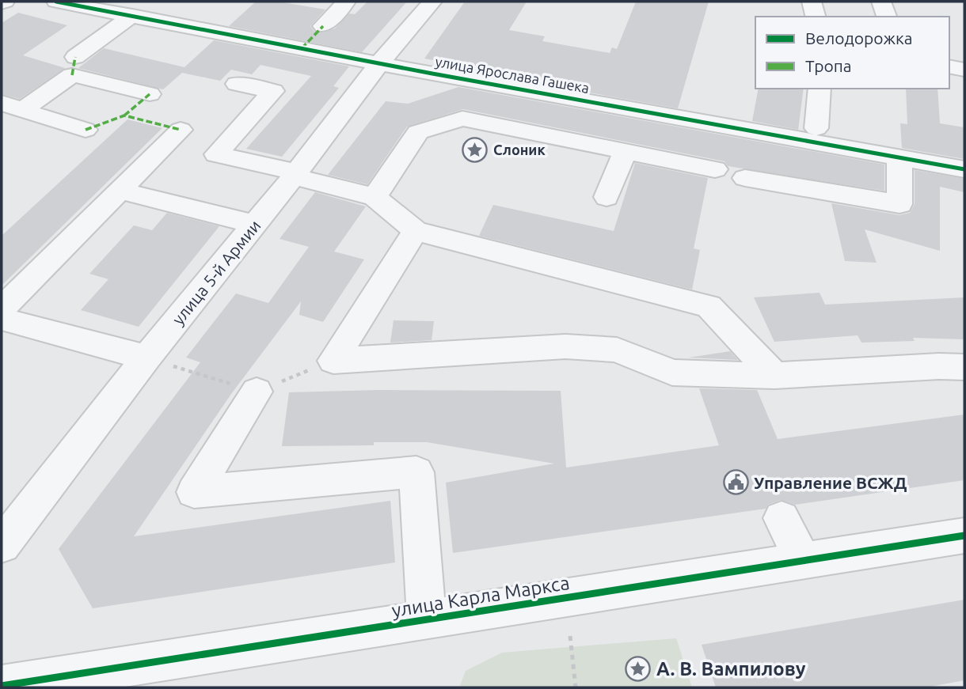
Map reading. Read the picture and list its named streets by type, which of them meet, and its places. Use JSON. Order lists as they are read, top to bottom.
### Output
{
  "streets": {
    "street": ["улица Ярослава Гашека", "улица 5-й Армии", "улица Карла Маркса"]
  },
  "crossings": [
    ["улица Ярослава Гашека", "улица 5-й Армии"]
  ],
  "places": {
    "place": ["Слоник", "А. В. Вампилову"],
    "public building": ["Управление ВСЖД"]
  },
  "legend": ["Велодорожка", "Тропа"]
}
